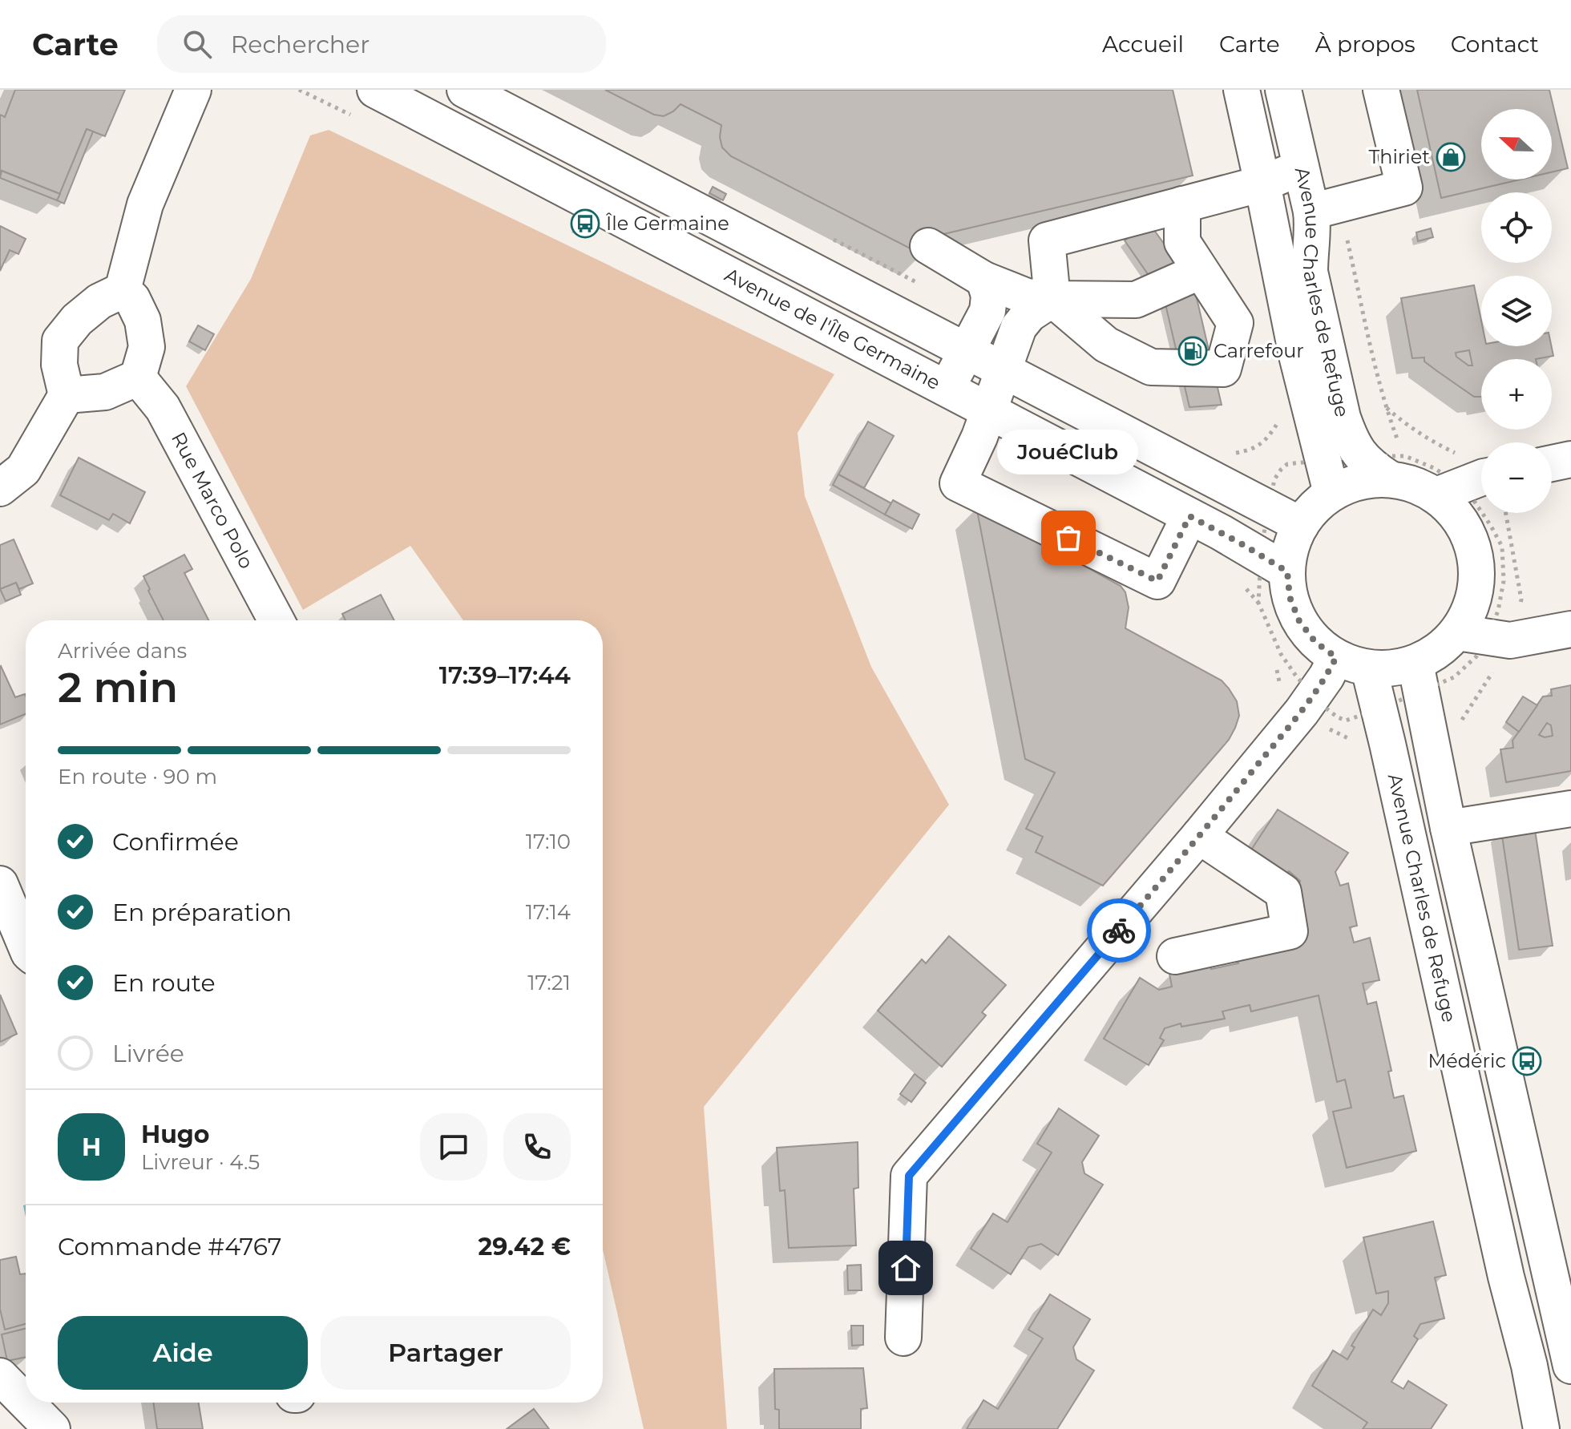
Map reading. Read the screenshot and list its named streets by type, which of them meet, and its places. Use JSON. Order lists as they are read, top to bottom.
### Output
{
  "streets": {
    "street": ["Avenue Charles de Refuge", "Avenue de l'Île Germaine", "Rue Marco Polo"]
  },
  "places": {
    "shop": ["Thiriet"],
    "bus stop": ["Île Germaine", "Médéric"],
    "fuel station": ["Carrefour"],
    "other": ["JouéClub"]
  },
  "north": "left",
  "page": {
    "header": "Carte",
    "search": "Rechercher",
    "nav": [
      "Accueil",
      "Carte",
      "À propos",
      "Contact"
    ],
    "map_buttons": ["+", "−"],
    "bubble": "JouéClub",
    "heading": ["2 min", "Arrivée dans", "17:39–17:44"],
    "panel": [
      "Hugo",
      "Livreur · 4.5",
      "Commande #4767",
      "29.42 €"
    ],
    "bar": "En route · 90 m",
    "list": [
      ["Confirmée", "17:10"],
      ["En préparation", "17:14"],
      ["En route", "17:21"],
      "Livrée"
    ],
    "round": "H",
    "buttons": ["Aide", "Partager"]
  }
}
